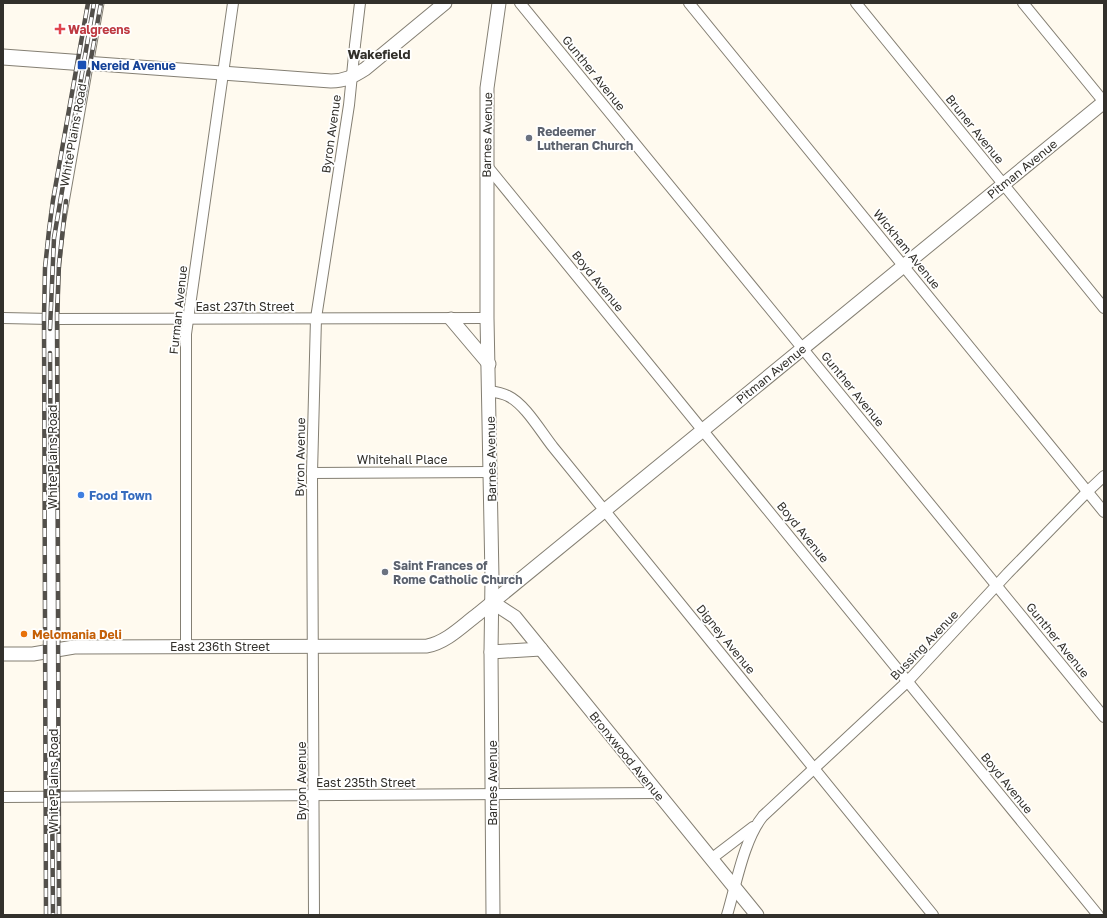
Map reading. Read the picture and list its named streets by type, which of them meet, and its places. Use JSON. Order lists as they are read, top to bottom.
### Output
{
  "streets": {
    "main road": ["White Plains Road"],
    "street": [
      "Gunther Avenue",
      "Bruner Avenue",
      "Byron Avenue",
      "Barnes Avenue",
      "Pitman Avenue",
      "Wickham Avenue",
      "Boyd Avenue",
      "East 237th Street",
      "Furman Avenue",
      "Whitehall Place",
      "Digney Avenue",
      "Bussing Avenue",
      "East 236th Street",
      "Bronxwood Avenue",
      "East 235th Street"
    ]
  },
  "crossings": [
    ["Gunther Avenue", "Pitman Avenue"],
    ["Gunther Avenue", "Bussing Avenue"],
    ["Bruner Avenue", "Pitman Avenue"],
    ["Byron Avenue", "East 237th Street"],
    ["Byron Avenue", "Whitehall Place"],
    ["Byron Avenue", "East 236th Street"],
    ["Byron Avenue", "East 235th Street"],
    ["White Plains Road", "East 237th Street"],
    ["White Plains Road", "East 236th Street"],
    ["White Plains Road", "East 235th Street"],
    ["Barnes Avenue", "Pitman Avenue"],
    ["Barnes Avenue", "Boyd Avenue"],
    ["Barnes Avenue", "East 237th Street"],
    ["Barnes Avenue", "Whitehall Place"],
    ["Barnes Avenue", "Digney Avenue"],
    ["Barnes Avenue", "Bronxwood Avenue"],
    ["Barnes Avenue", "East 235th Street"],
    ["Pitman Avenue", "Wickham Avenue"],
    ["Pitman Avenue", "Boyd Avenue"],
    ["Pitman Avenue", "Digney Avenue"],
    ["Pitman Avenue", "East 236th Street"],
    ["Pitman Avenue", "Bronxwood Avenue"],
    ["Wickham Avenue", "Bussing Avenue"],
    ["Boyd Avenue", "Bussing Avenue"],
    ["East 237th Street", "Furman Avenue"],
    ["Furman Avenue", "East 236th Street"],
    ["Digney Avenue", "Bussing Avenue"],
    ["Bussing Avenue", "Bronxwood Avenue"],
    ["Bronxwood Avenue", "East 235th Street"]
  ],
  "districts": ["Wakefield"],
  "places": {
    "health": ["Walgreens"],
    "transit": ["Nereid Avenue"],
    "other": [
      "Redeemer Lutheran Church",
      "Food Town",
      "Saint Frances of Rome Catholic Church",
      "Melomania Deli"
    ]
  }
}
